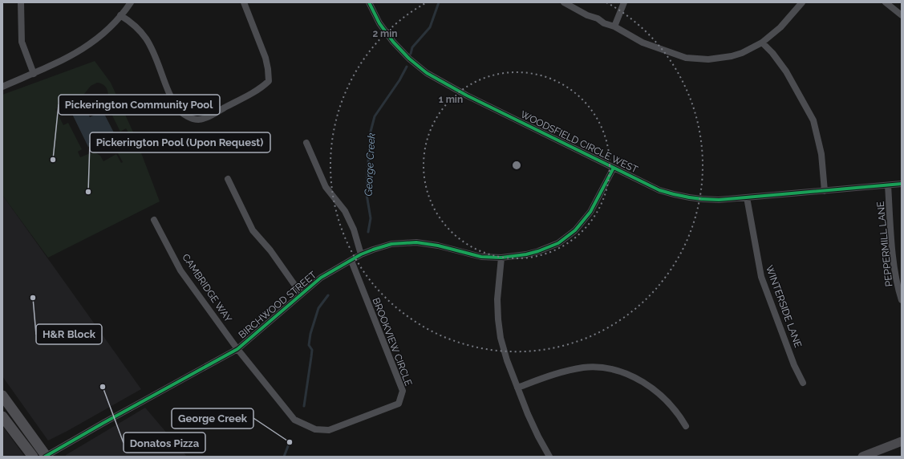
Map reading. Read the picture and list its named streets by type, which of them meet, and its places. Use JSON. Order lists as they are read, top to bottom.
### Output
{
  "streets": {
    "street": [
      "WOODSFIELD CIRCLE WEST",
      "PEPPERMILL LANE",
      "CAMBRIDGE WAY",
      "BIRCHWOOD STREET",
      "WINTERSIDE LANE",
      "BROOKVIEW CIRCLE"
    ]
  },
  "crossings": [
    ["WOODSFIELD CIRCLE WEST", "PEPPERMILL LANE"],
    ["WOODSFIELD CIRCLE WEST", "BIRCHWOOD STREET"],
    ["WOODSFIELD CIRCLE WEST", "WINTERSIDE LANE"],
    ["CAMBRIDGE WAY", "BIRCHWOOD STREET"],
    ["CAMBRIDGE WAY", "BROOKVIEW CIRCLE"],
    ["BIRCHWOOD STREET", "BROOKVIEW CIRCLE"]
  ],
  "water": ["George Creek"],
  "places": [
    "Pickerington Community Pool",
    "Pickerington Pool (Upon Request)",
    "H&R Block",
    "Donatos Pizza",
    "George Creek"
  ],
  "rings": ["2 min", "1 min"]
}
